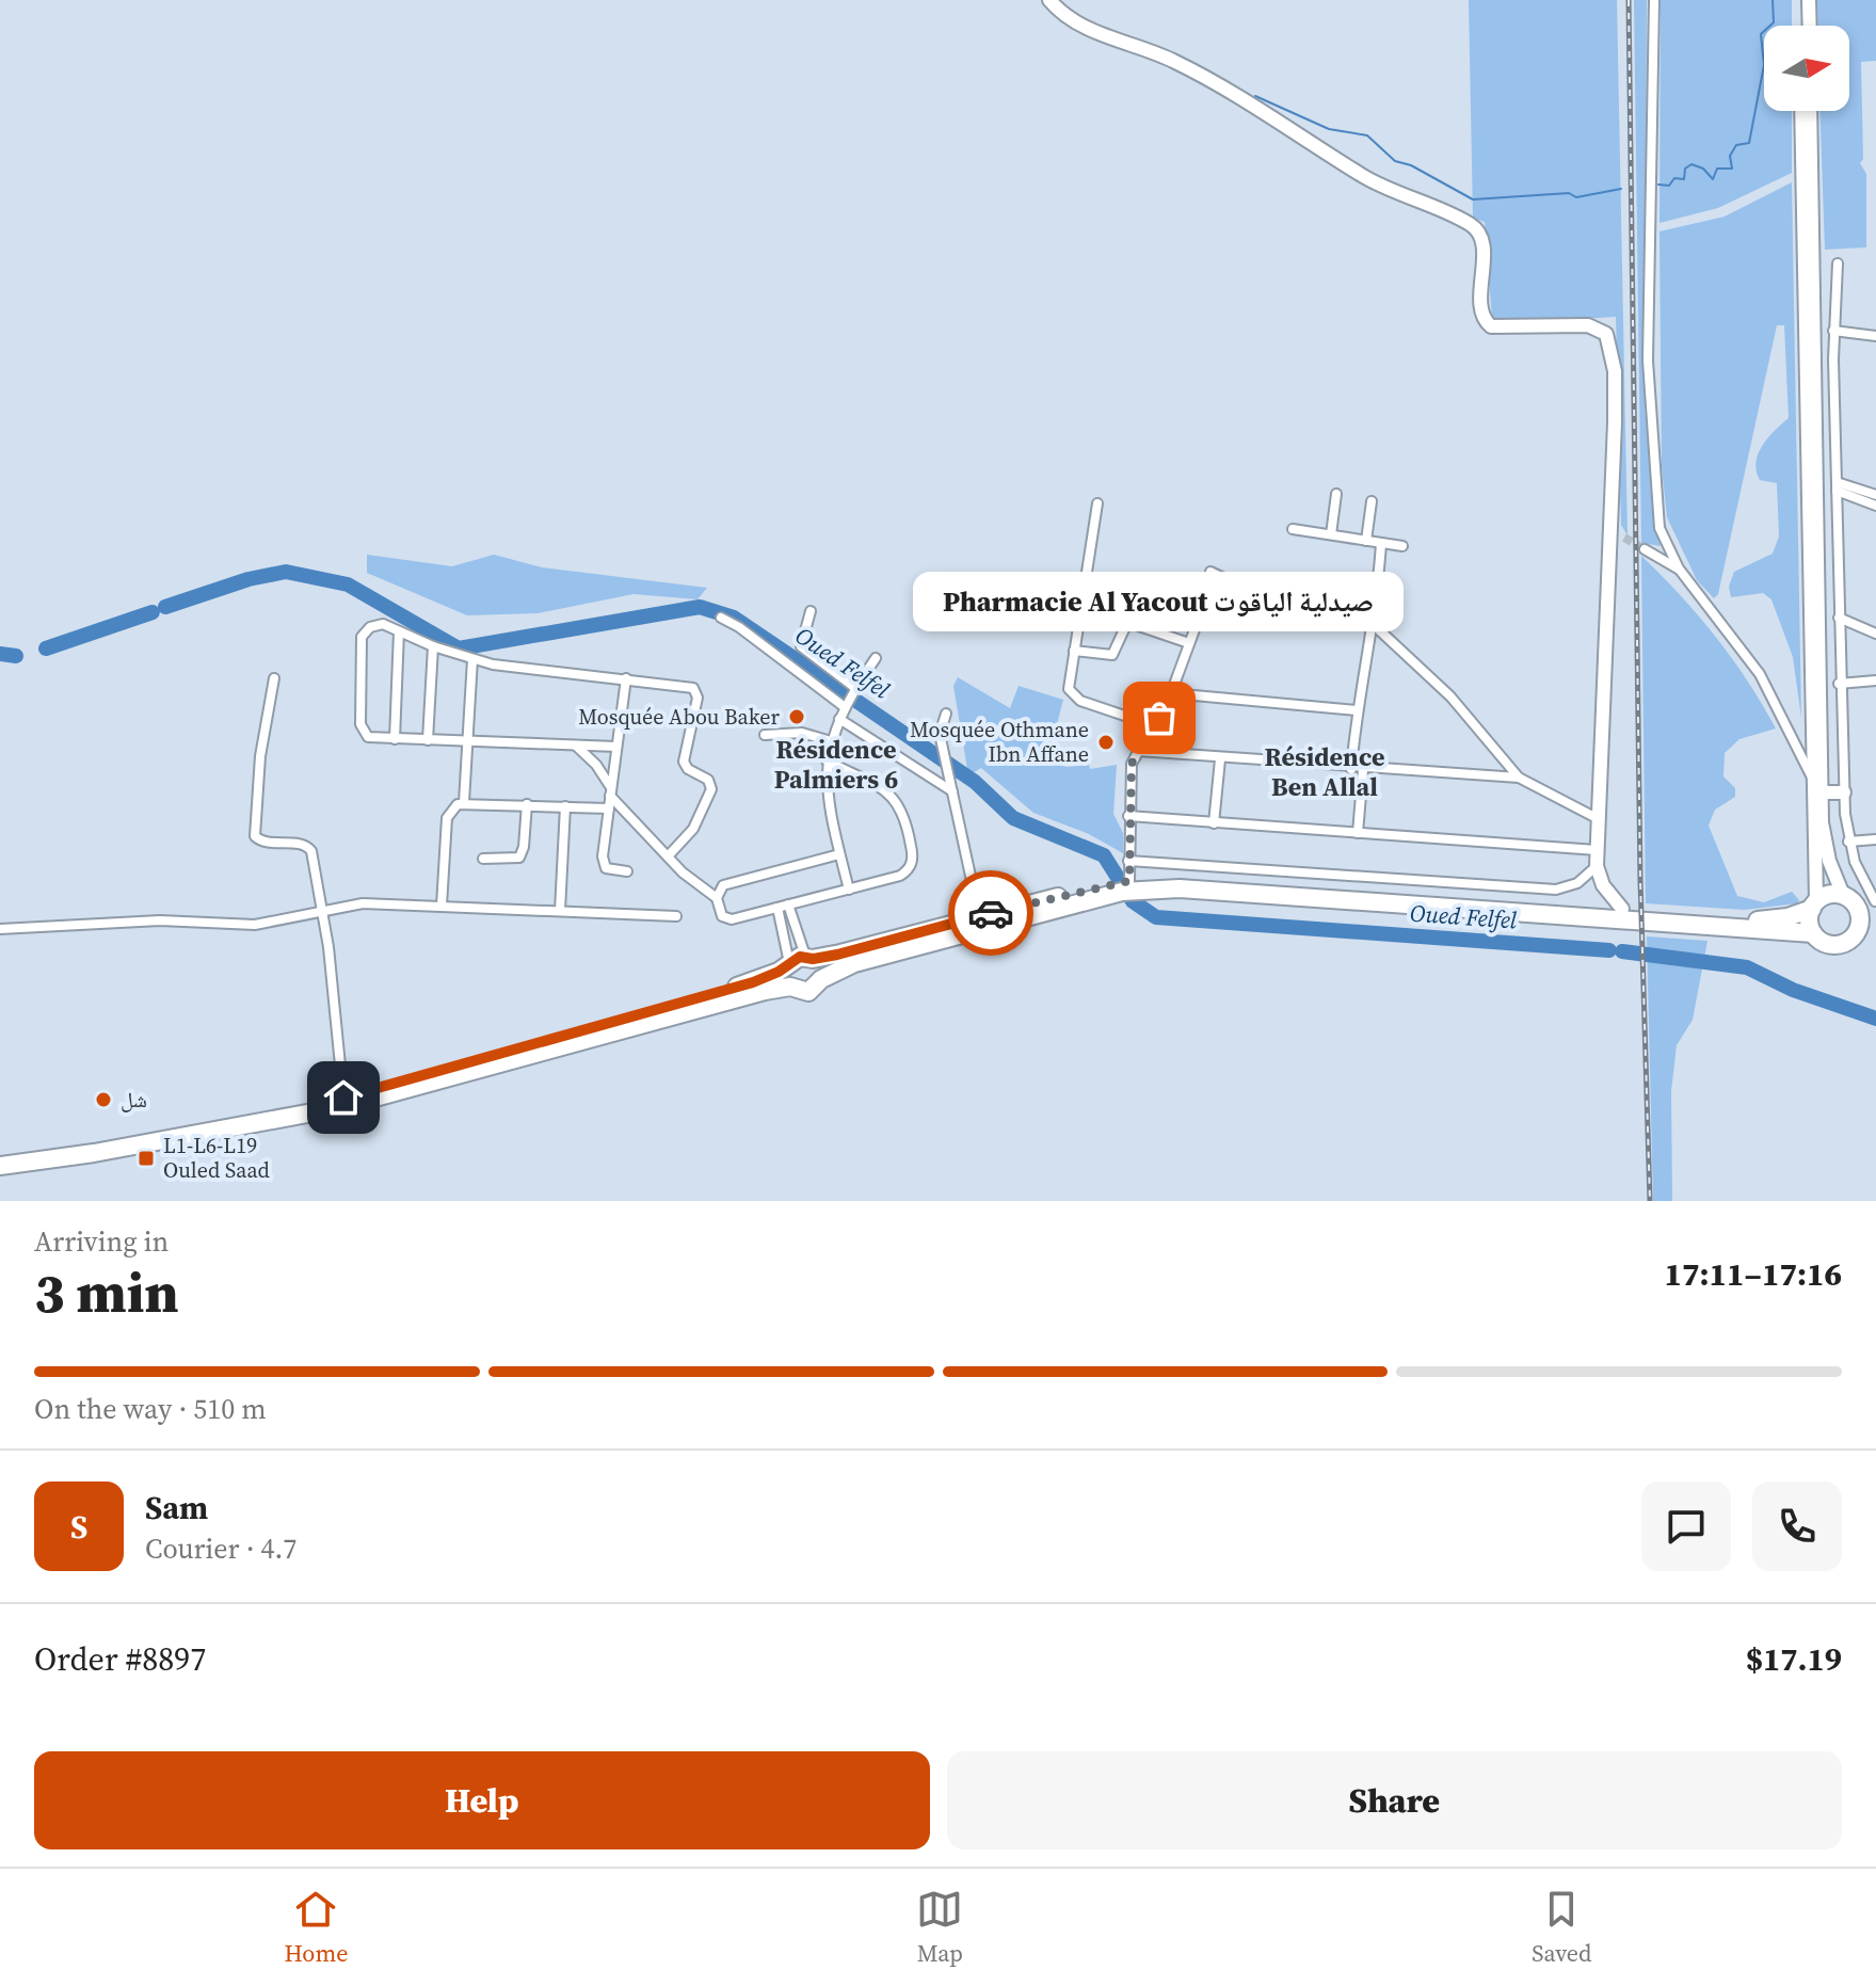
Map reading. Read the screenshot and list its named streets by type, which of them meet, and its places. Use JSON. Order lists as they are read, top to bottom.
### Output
{
  "districts": ["Résidence Palmiers 6", "Résidence Ben Allal"],
  "water": ["Oued Felfel"],
  "places": {
    "other": [
      "Mosquée Abou Baker",
      "Pharmacie Al Yacout صيدلية الياقوت",
      "Mosquée Othmane Ibn Affane",
      "شل"
    ],
    "transit": ["L1-L6-L19 Ouled Saad"]
  },
  "north": "right",
  "page": {
    "bubble": "Pharmacie Al Yacout صيدلية الياقوت",
    "heading": ["3 min", "Arriving in", "17:11–17:16"],
    "panel": [
      "Sam",
      "Courier · 4.7",
      "Order #8897",
      "$17.19"
    ],
    "bar": "On the way · 510 m",
    "round": "S",
    "buttons": ["Help", "Share"],
    "tabs": ["Home", "Map", "Saved"]
  }
}
